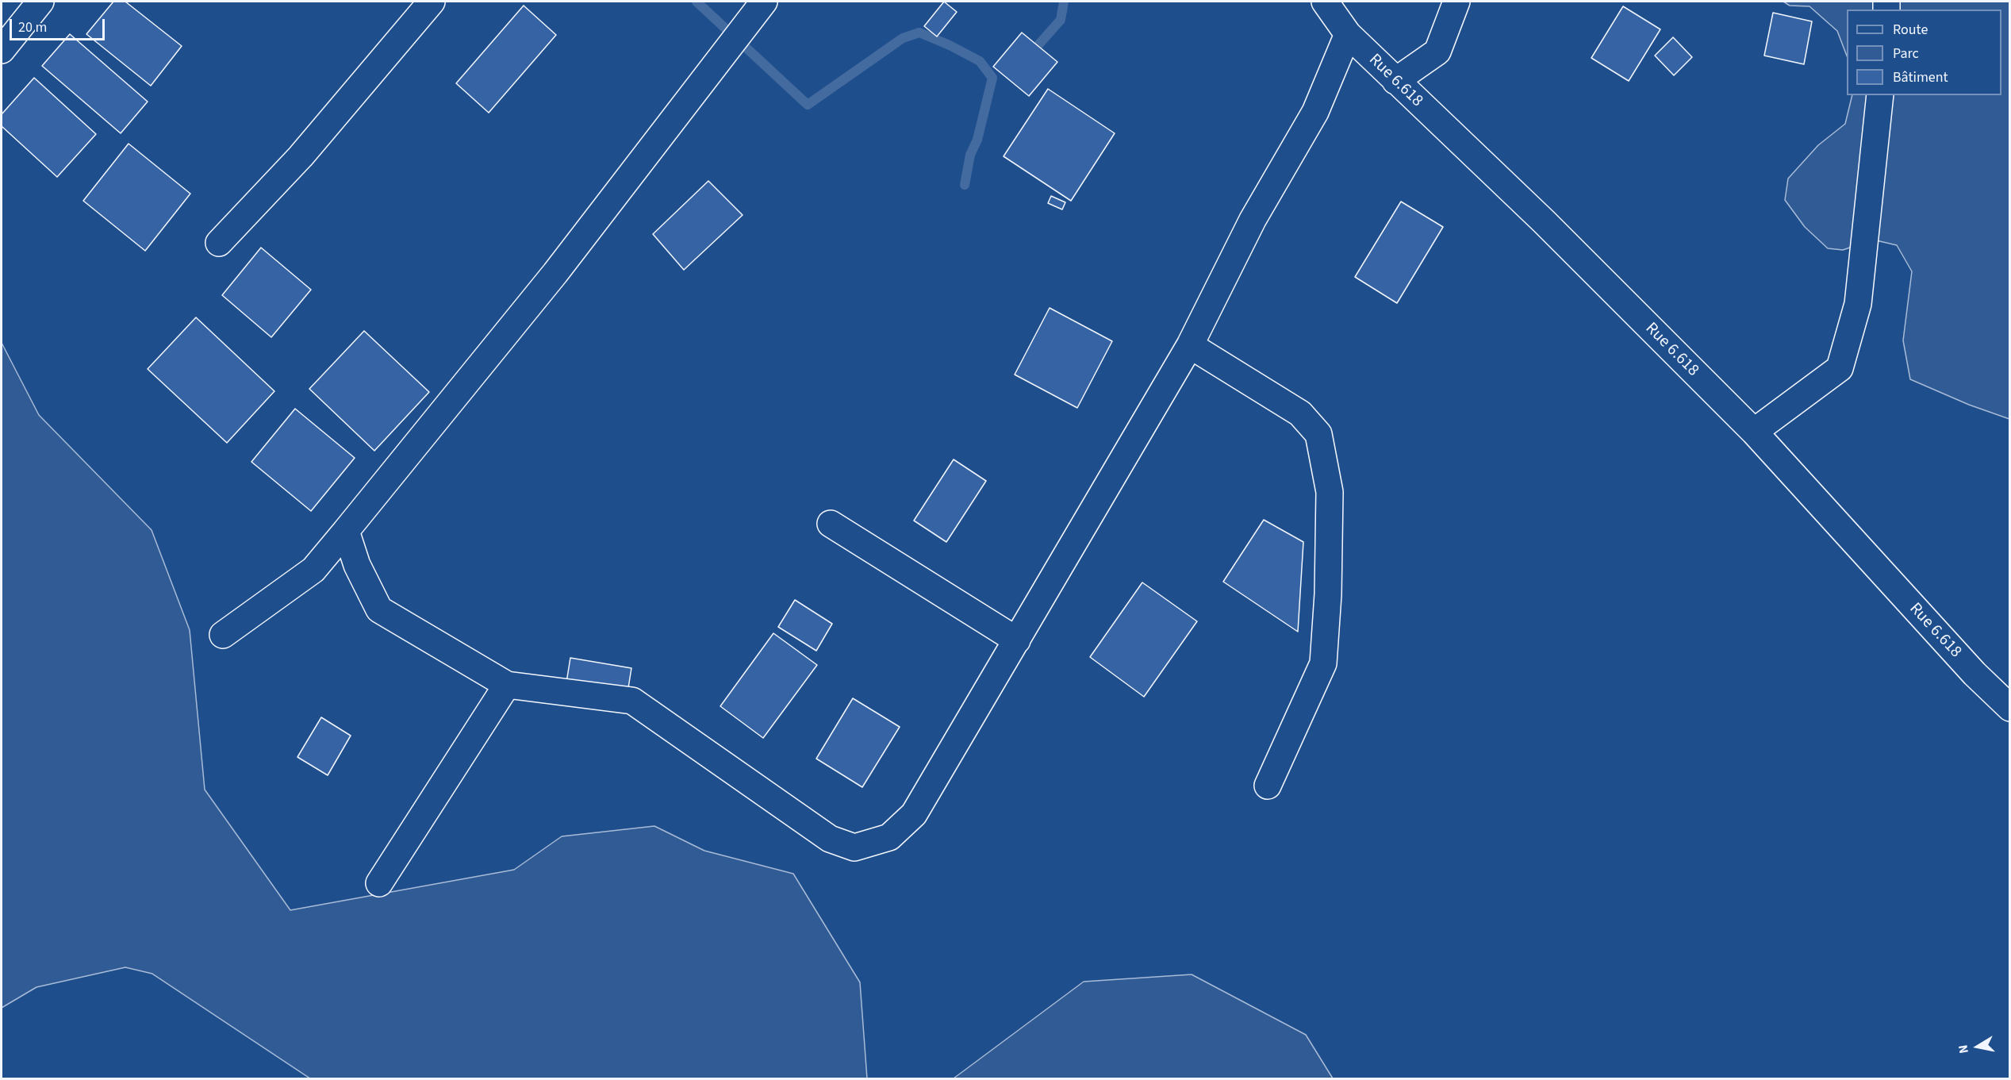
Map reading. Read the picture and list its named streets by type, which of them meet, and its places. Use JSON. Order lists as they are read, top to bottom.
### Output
{
  "streets": {
    "street": ["Rue 6.618"]
  },
  "legend": ["Route", "Parc", "Bâtiment"],
  "scale_bar": "20 m",
  "north": "left"
}
